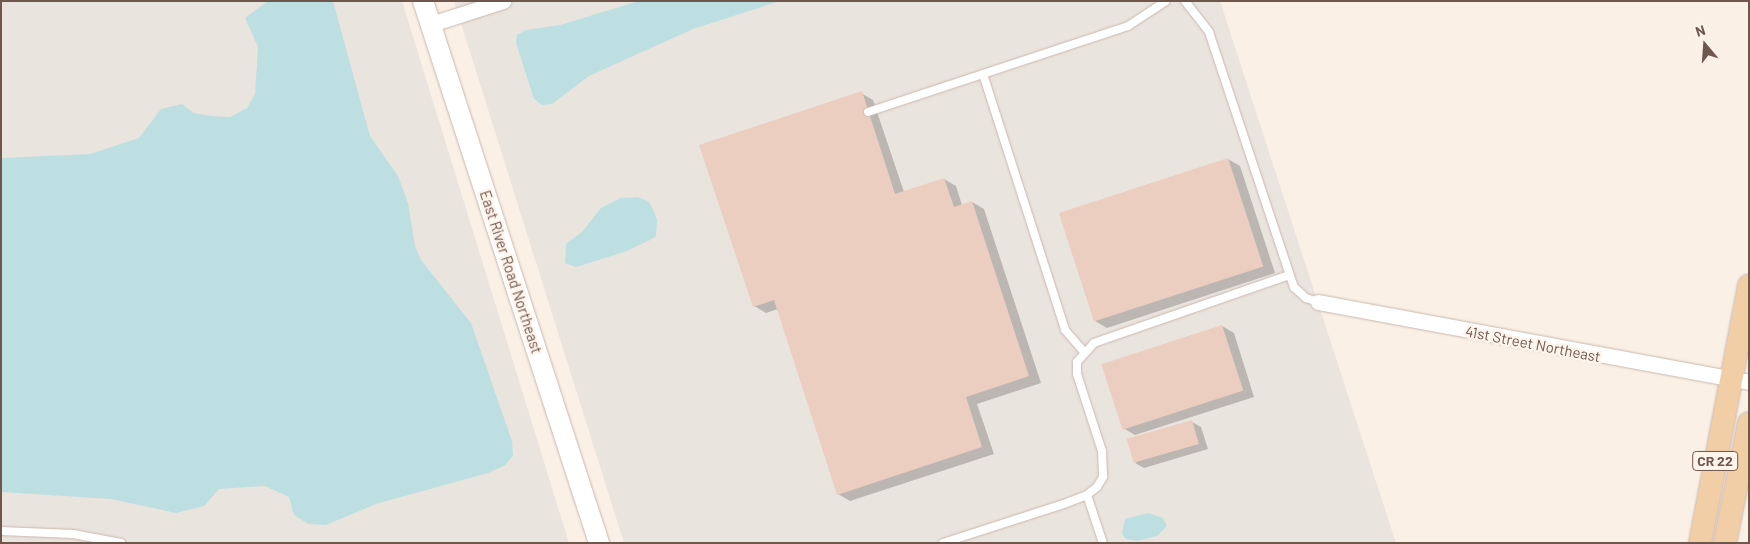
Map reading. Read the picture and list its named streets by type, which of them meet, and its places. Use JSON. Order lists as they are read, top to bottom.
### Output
{
  "streets": {
    "main road": ["CR 22"],
    "street": ["East River Road Northeast", "41st Street Northeast"]
  },
  "crossings": [
    ["41st Street Northeast", "CR 22"]
  ],
  "north": "top"
}
